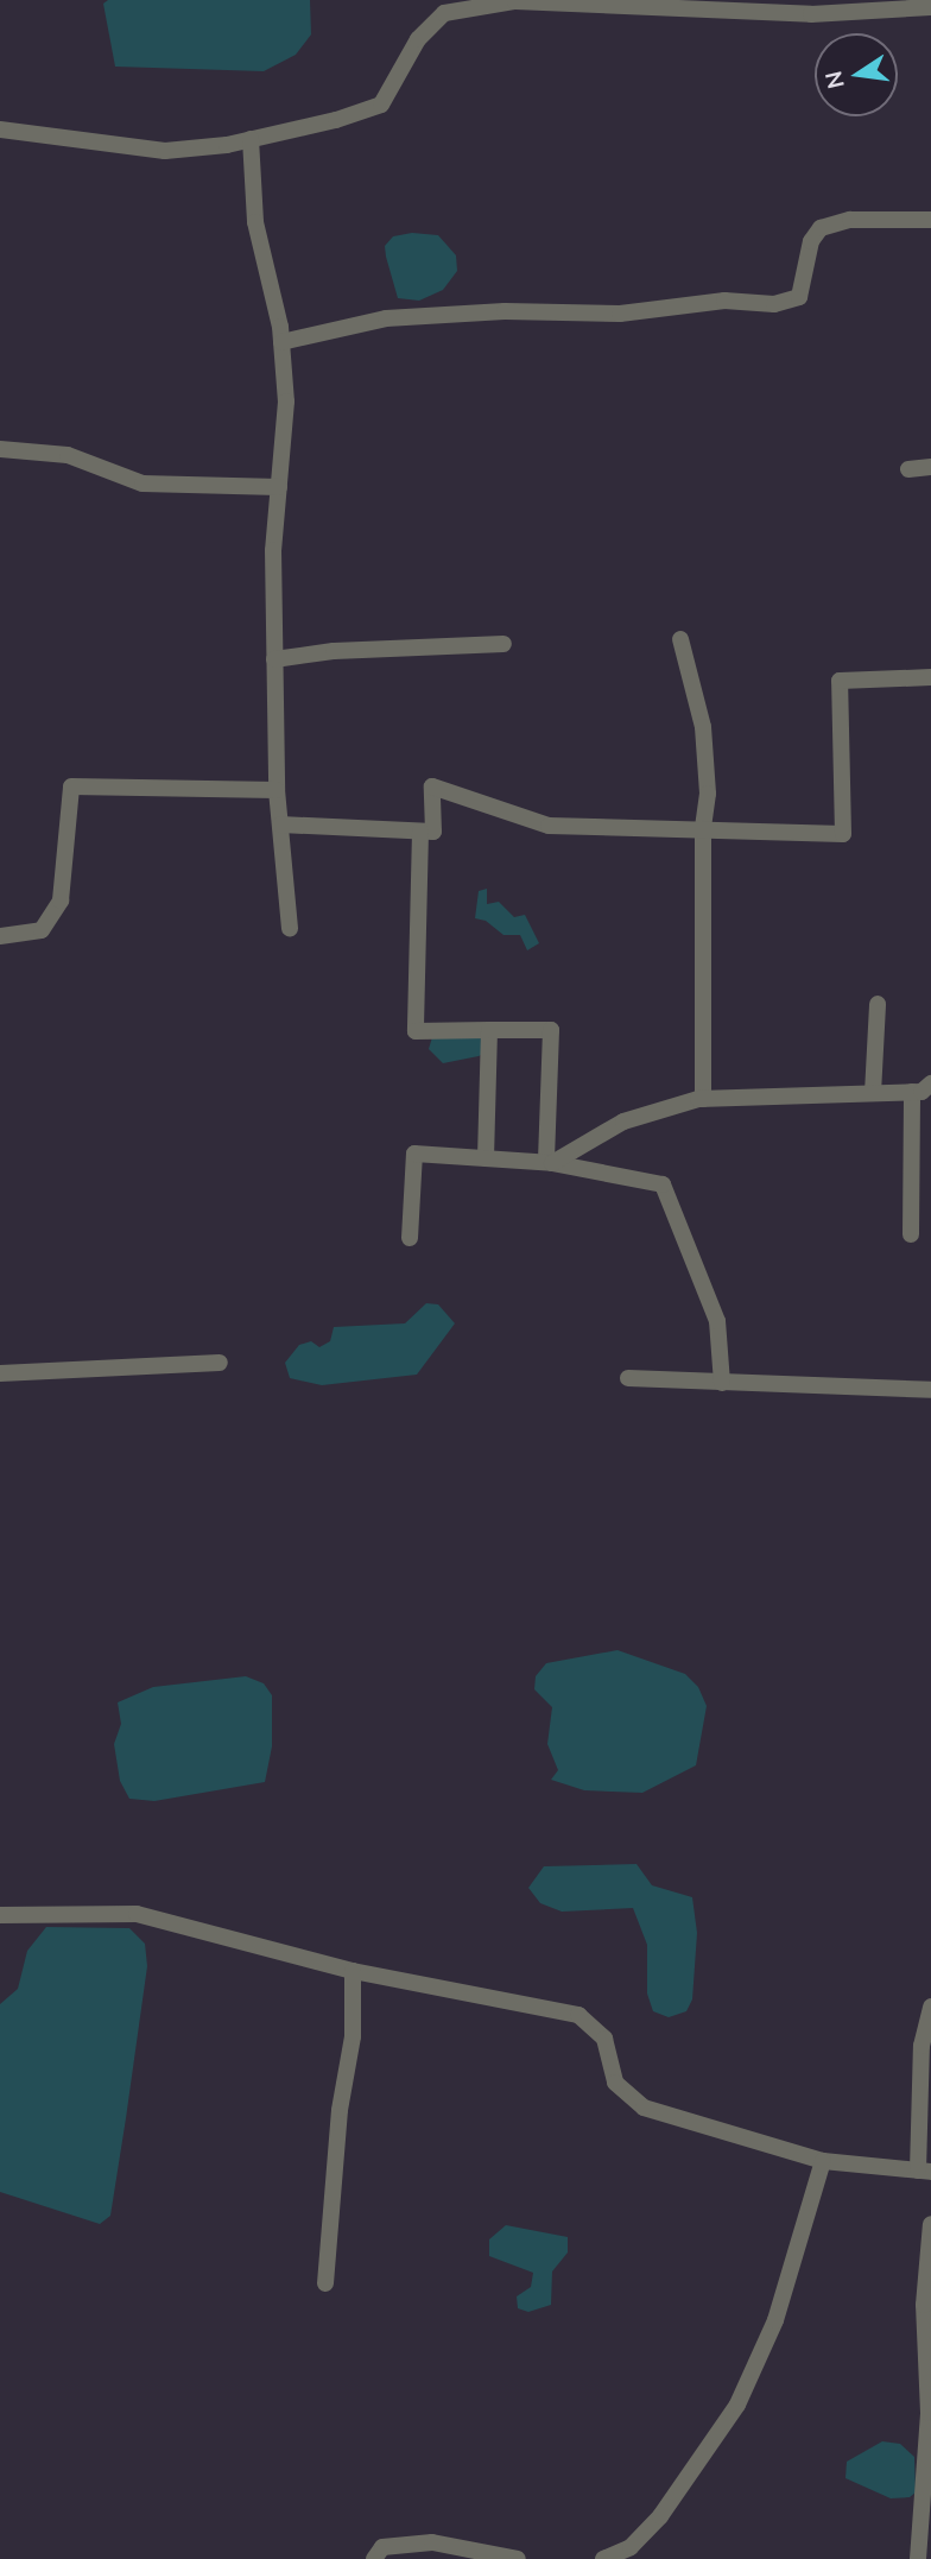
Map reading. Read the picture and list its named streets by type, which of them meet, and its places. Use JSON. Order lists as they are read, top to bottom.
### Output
{
  "north": "left"
}
